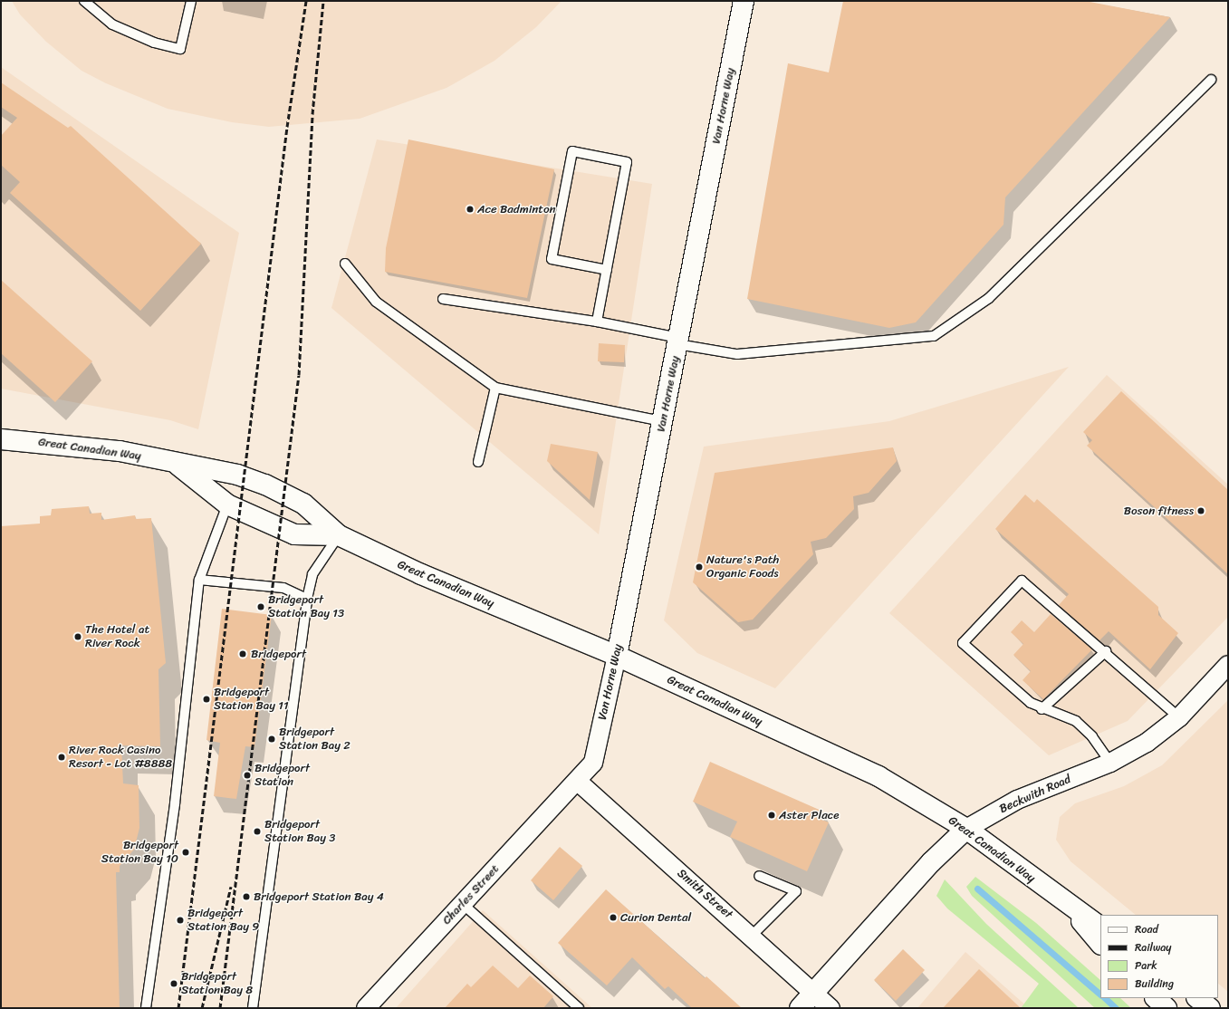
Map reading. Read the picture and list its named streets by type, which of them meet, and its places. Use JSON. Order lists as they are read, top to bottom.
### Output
{
  "streets": {
    "street": [
      "Van Horne Way",
      "Great Canadian Way",
      "Beckwith Road",
      "Smith Street",
      "Charles Street"
    ]
  },
  "crossings": [
    ["Van Horne Way", "Great Canadian Way"],
    ["Van Horne Way", "Smith Street"],
    ["Van Horne Way", "Charles Street"],
    ["Great Canadian Way", "Beckwith Road"],
    ["Beckwith Road", "Smith Street"],
    ["Smith Street", "Charles Street"]
  ],
  "places": [
    "Ace Badminton",
    "Boson fitness",
    "Nature's Path Organic Foods",
    "Bridgeport Station Bay 13",
    "The Hotel at River Rock",
    "Bridgeport",
    "Bridgeport Station Bay 11",
    "Bridgeport Station Bay 2",
    "River Rock Casino Resort - Lot #8888",
    "Bridgeport Station",
    "Aster Place",
    "Bridgeport Station Bay 3",
    "Bridgeport Station Bay 10",
    "Bridgeport Station Bay 4",
    "Curion Dental",
    "Bridgeport Station Bay 9",
    "Bridgeport Station Bay 8"
  ],
  "legend": [
    "Road",
    "Railway",
    "Park",
    "Building"
  ]
}
